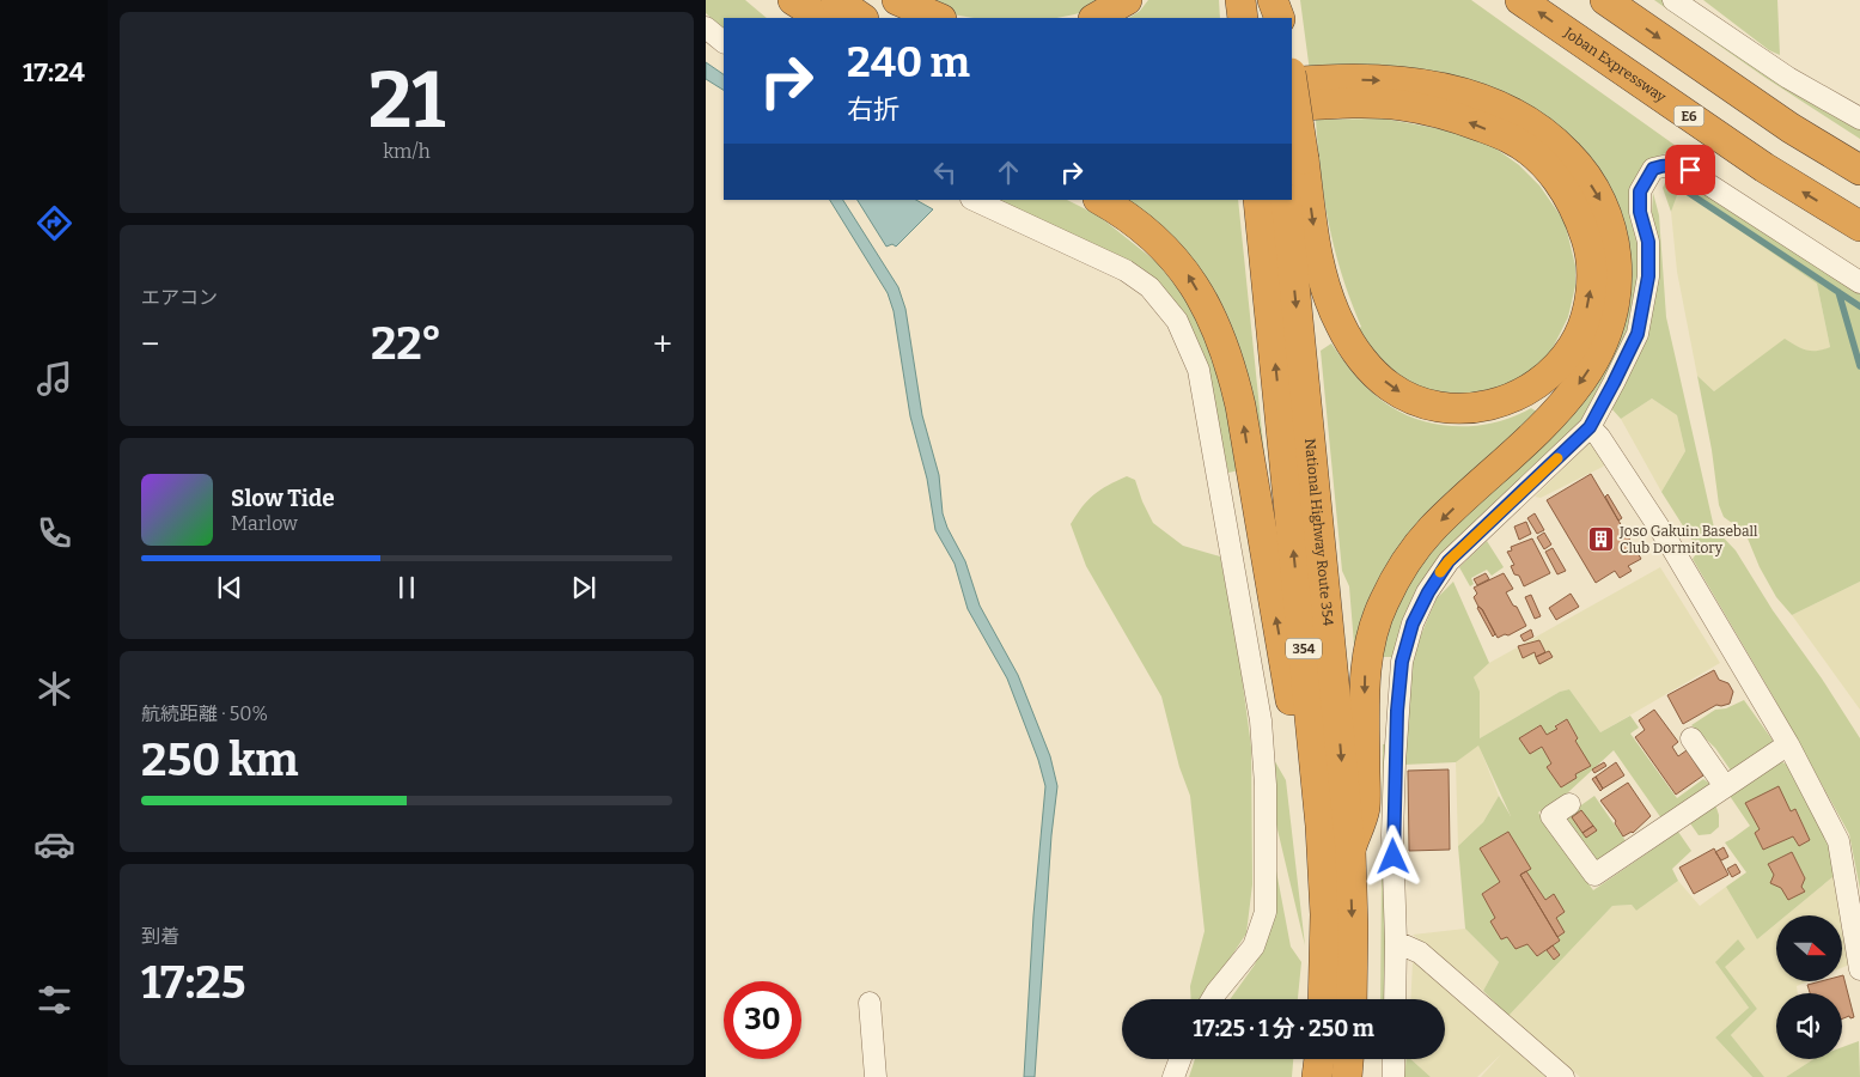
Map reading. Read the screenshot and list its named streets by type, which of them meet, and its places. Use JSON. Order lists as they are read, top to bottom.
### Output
{
  "streets": {
    "highway": [
      "Joban Expressway",
      "E6",
      "National Highway Route 354",
      "354"
    ]
  },
  "places": {
    "building": ["Joso Gakuin Baseball Club Dormitory"]
  },
  "north": "right",
  "page": {
    "tabs": "17:24",
    "tile": [
      ["21", "km/h"],
      "エアコン",
      ["航続距離 · 50%", "250 km"],
      ["到着", "17:25"]
    ],
    "turn": ["240 m", "右折"],
    "heat": ["−", "22°", "+"],
    "song": ["Slow Tide", "Marlow"],
    "limit": "30",
    "trip": "17:25 · 1 分 · 250 m"
  }
}
